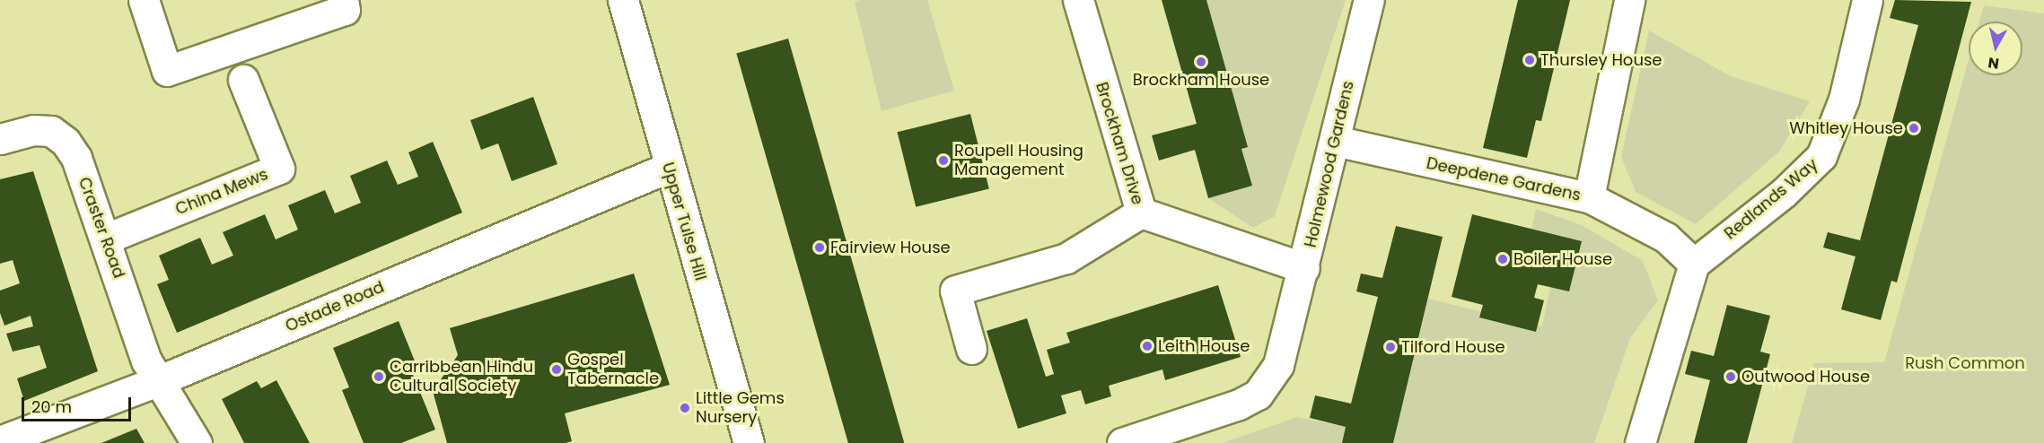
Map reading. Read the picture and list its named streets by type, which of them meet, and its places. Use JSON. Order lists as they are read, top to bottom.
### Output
{
  "streets": {
    "street": [
      "Brockham Drive",
      "Holmewood Gardens",
      "Deepdene Gardens",
      "China Mews",
      "Redlands Way",
      "Upper Tulse Hill",
      "Craster Road",
      "Ostade Road"
    ]
  },
  "crossings": [
    ["Brockham Drive", "Holmewood Gardens"],
    ["Holmewood Gardens", "Deepdene Gardens"],
    ["Deepdene Gardens", "Redlands Way"],
    ["China Mews", "Craster Road"],
    ["Upper Tulse Hill", "Ostade Road"],
    ["Craster Road", "Ostade Road"]
  ],
  "parks": ["Rush Common"],
  "places": [
    "Thursley House",
    "Brockham House",
    "Whitley House",
    "Roupell Housing Management",
    "Fairview House",
    "Boiler House",
    "Leith House",
    "Tilford House",
    "Gospel Tabernacle",
    "Carribbean Hindu Cultural Society",
    "Outwood House",
    "Little Gems Nursery"
  ],
  "scale_bar": "20 m",
  "north": "bottom"
}
